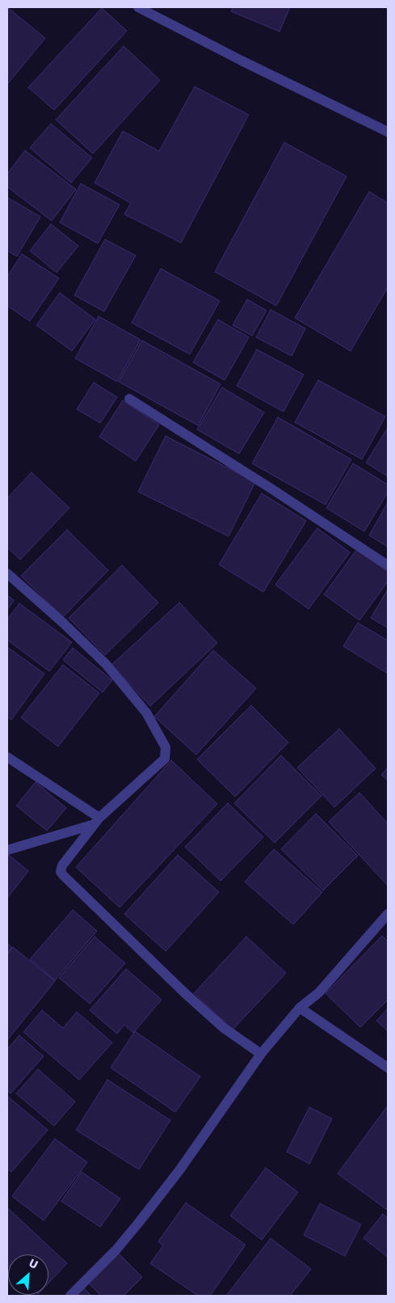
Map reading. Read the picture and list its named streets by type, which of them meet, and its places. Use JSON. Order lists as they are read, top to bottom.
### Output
{
  "north": "top right"
}
